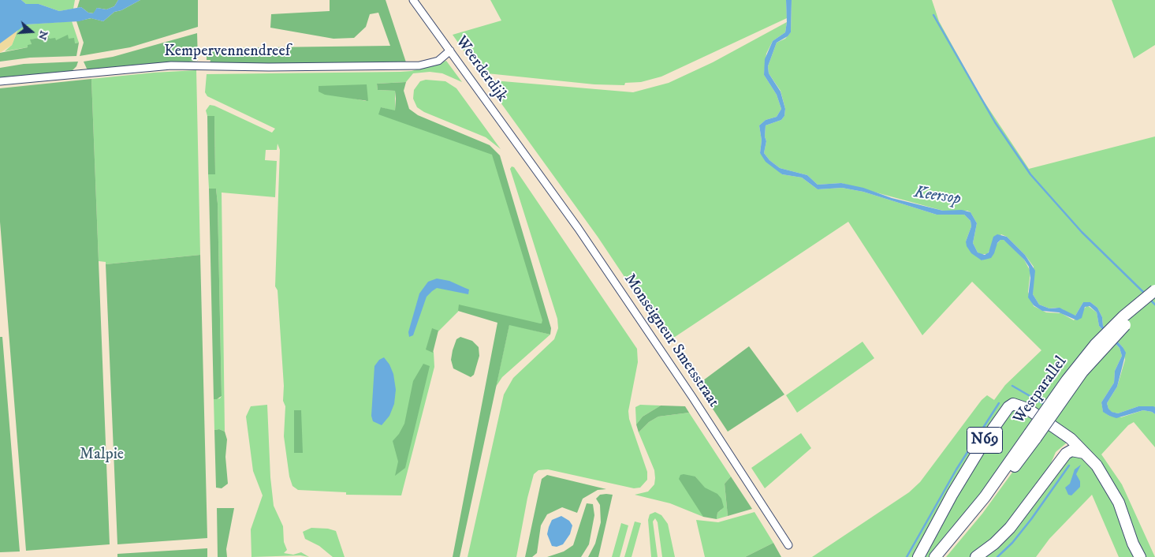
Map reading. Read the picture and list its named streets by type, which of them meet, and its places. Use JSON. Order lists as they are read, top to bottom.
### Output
{
  "streets": {
    "main road": ["Westparallel", "N69"],
    "street": ["Kempervennendreef", "Weerderdijk", "Monseigneur Smetsstraat"]
  },
  "crossings": [
    ["Kempervennendreef", "Weerderdijk"],
    ["Weerderdijk", "Monseigneur Smetsstraat"]
  ],
  "water": ["Keersop"],
  "parks": ["Malpie"],
  "north": "right"
}
